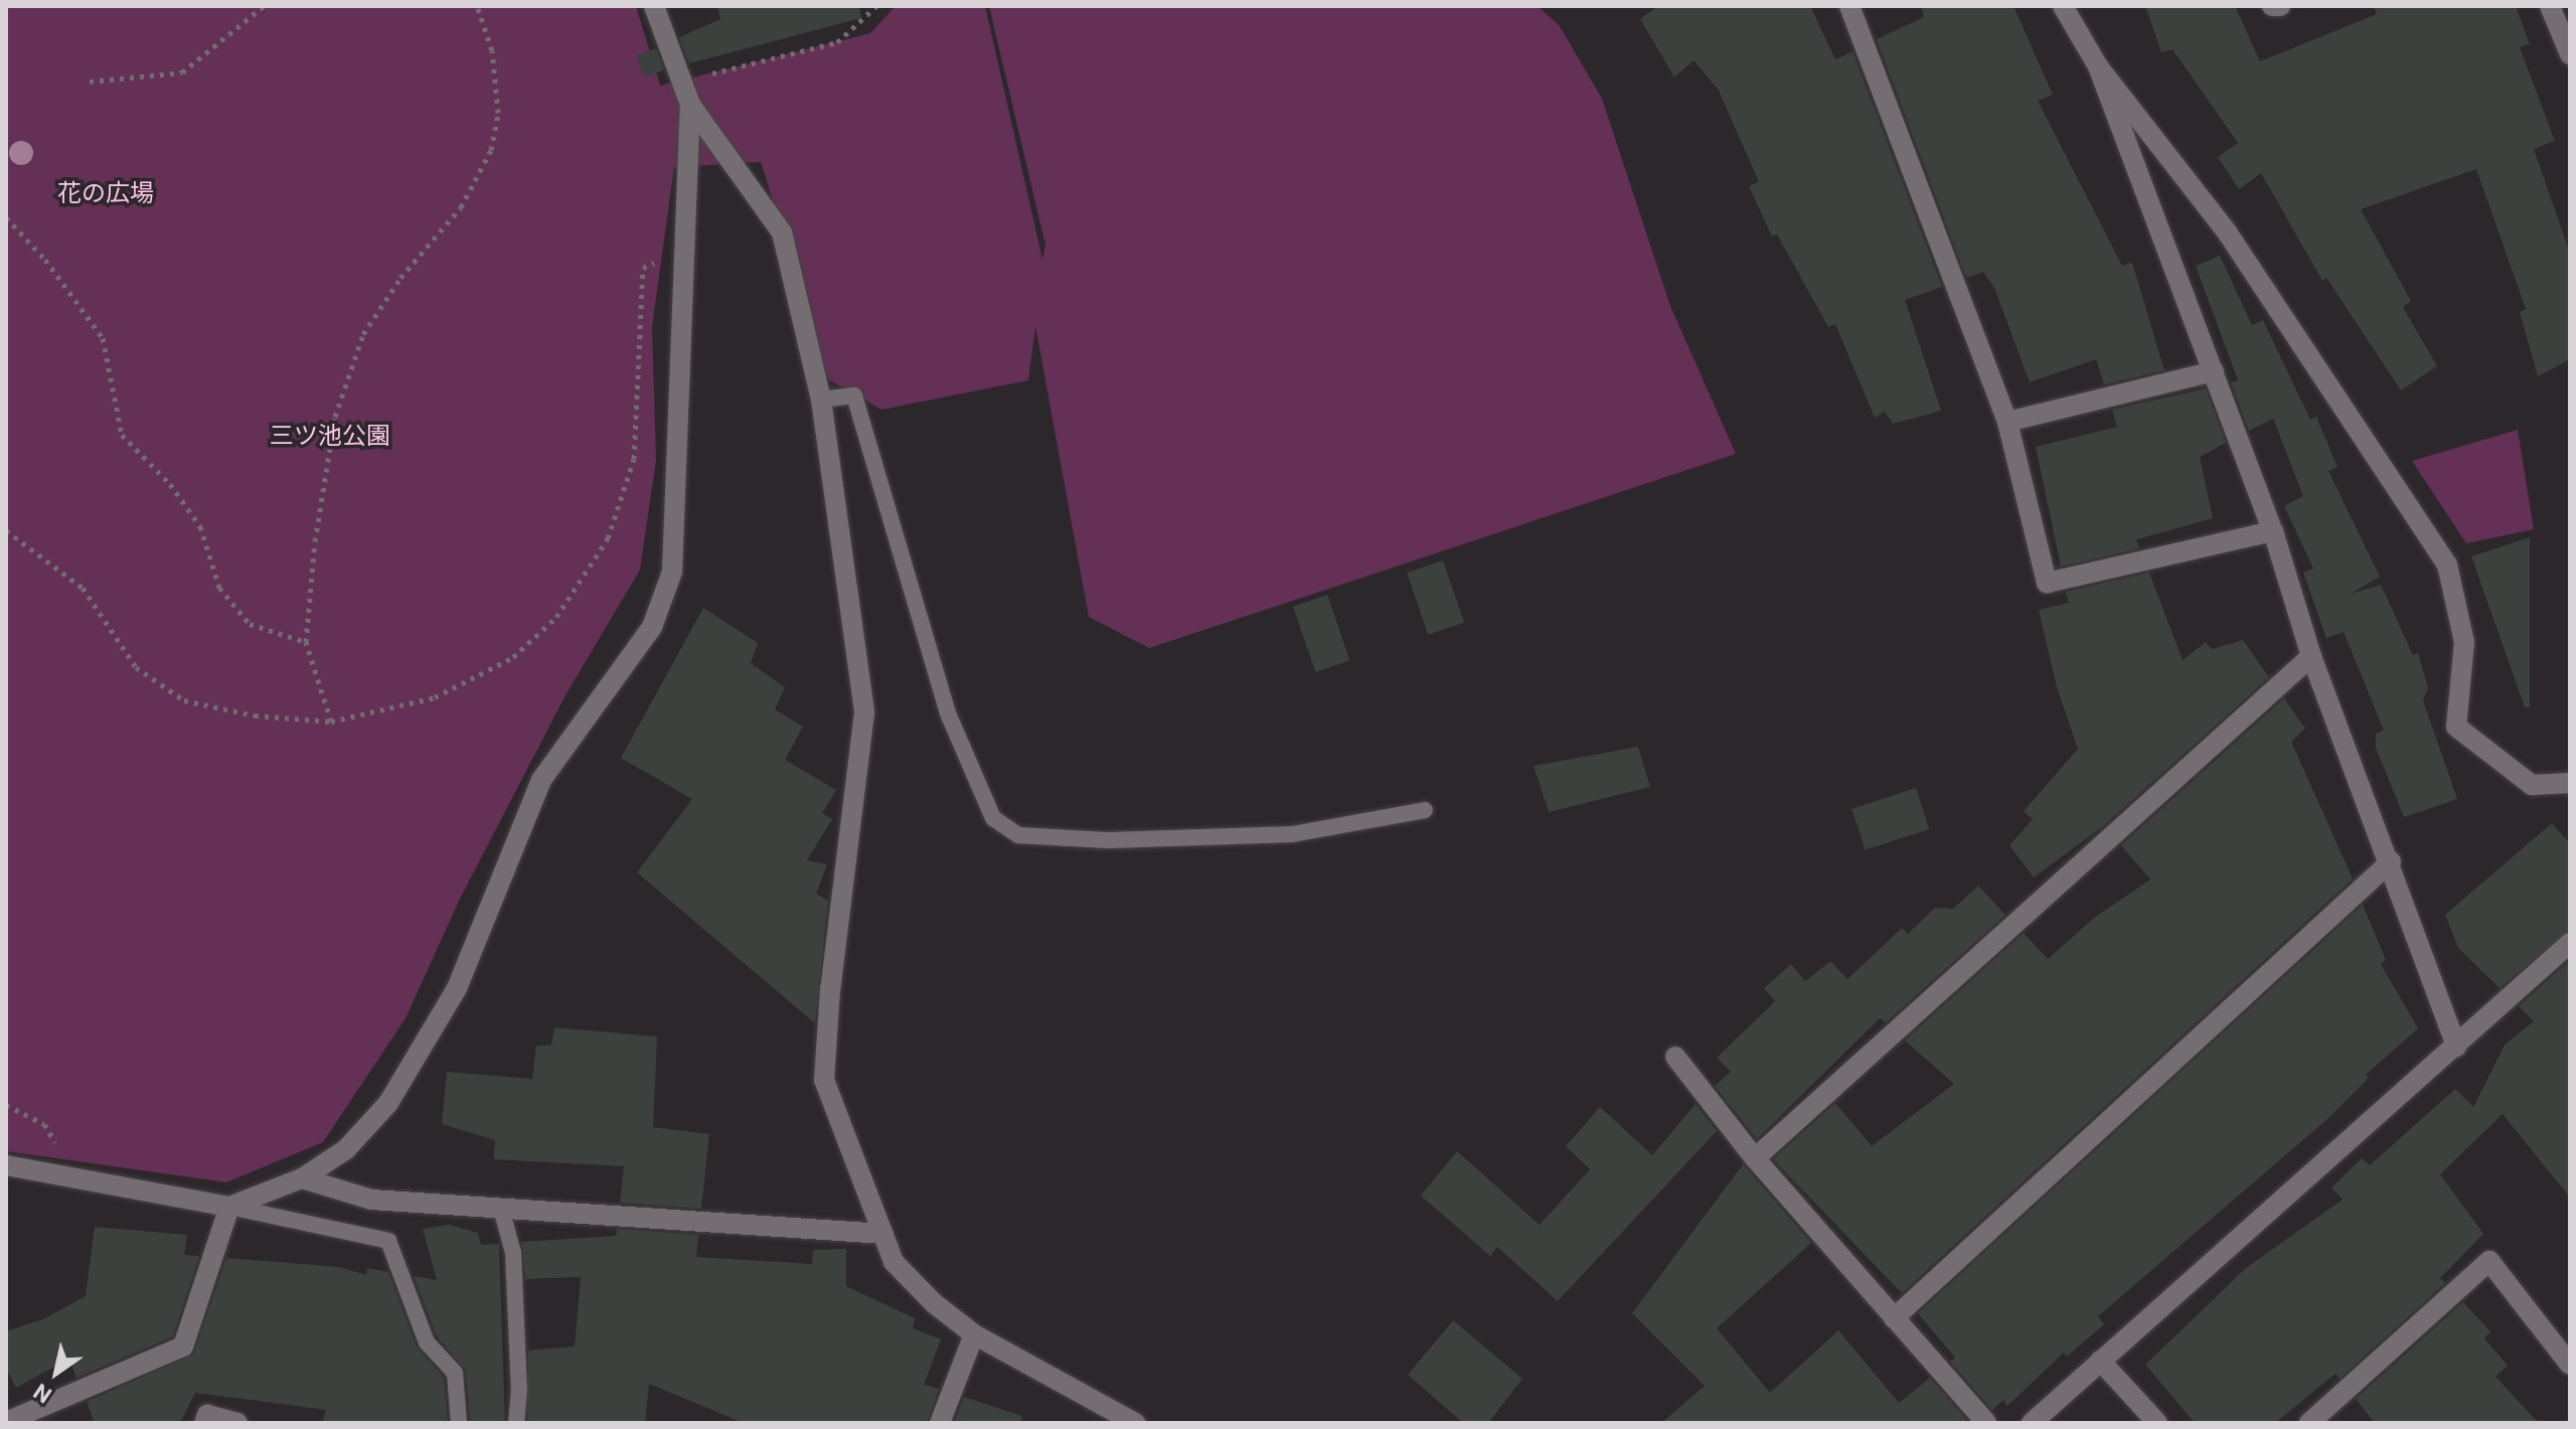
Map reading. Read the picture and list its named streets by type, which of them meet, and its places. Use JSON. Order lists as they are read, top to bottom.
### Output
{
  "parks": ["花の広場", "三ツ池公園"],
  "north": "bottom left"
}
